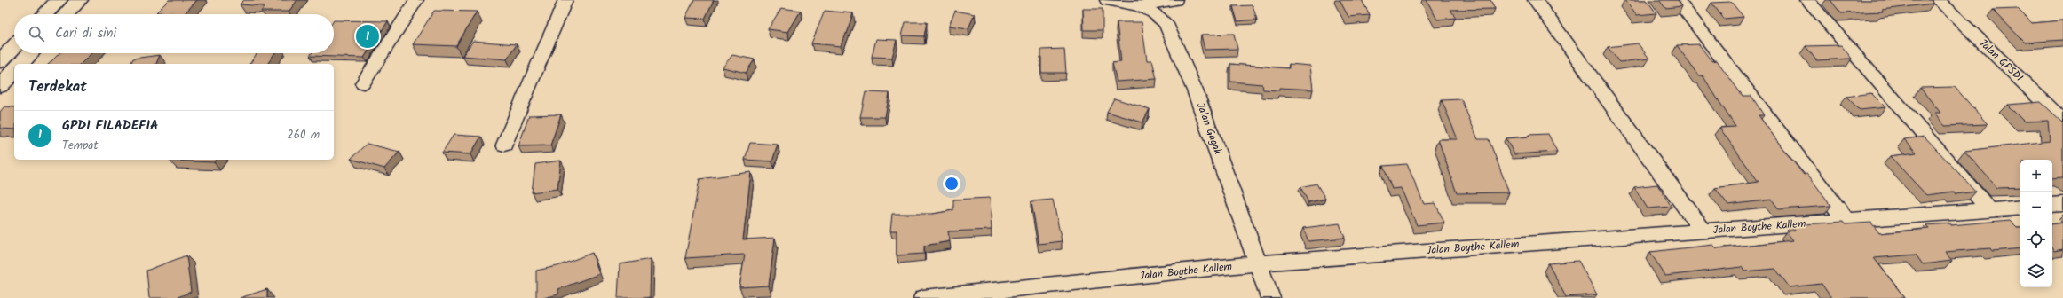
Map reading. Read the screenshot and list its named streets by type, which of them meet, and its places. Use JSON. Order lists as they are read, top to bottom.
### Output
{
  "streets": {
    "street": ["Jalan GPSDI", "Jalan Gagak", "Jalan Boythe Kallem"]
  },
  "crossings": [
    ["Jalan Gagak", "Jalan Boythe Kallem"]
  ],
  "page": {
    "search": "Cari di sini",
    "pins": "1",
    "heading": "Terdekat",
    "list": [
      {
        "mark": "1",
        "name": "GPDI FILADEFIA",
        "note": "Tempat",
        "value": "260 m"
      }
    ],
    "map_buttons": ["+", "−"]
  }
}
